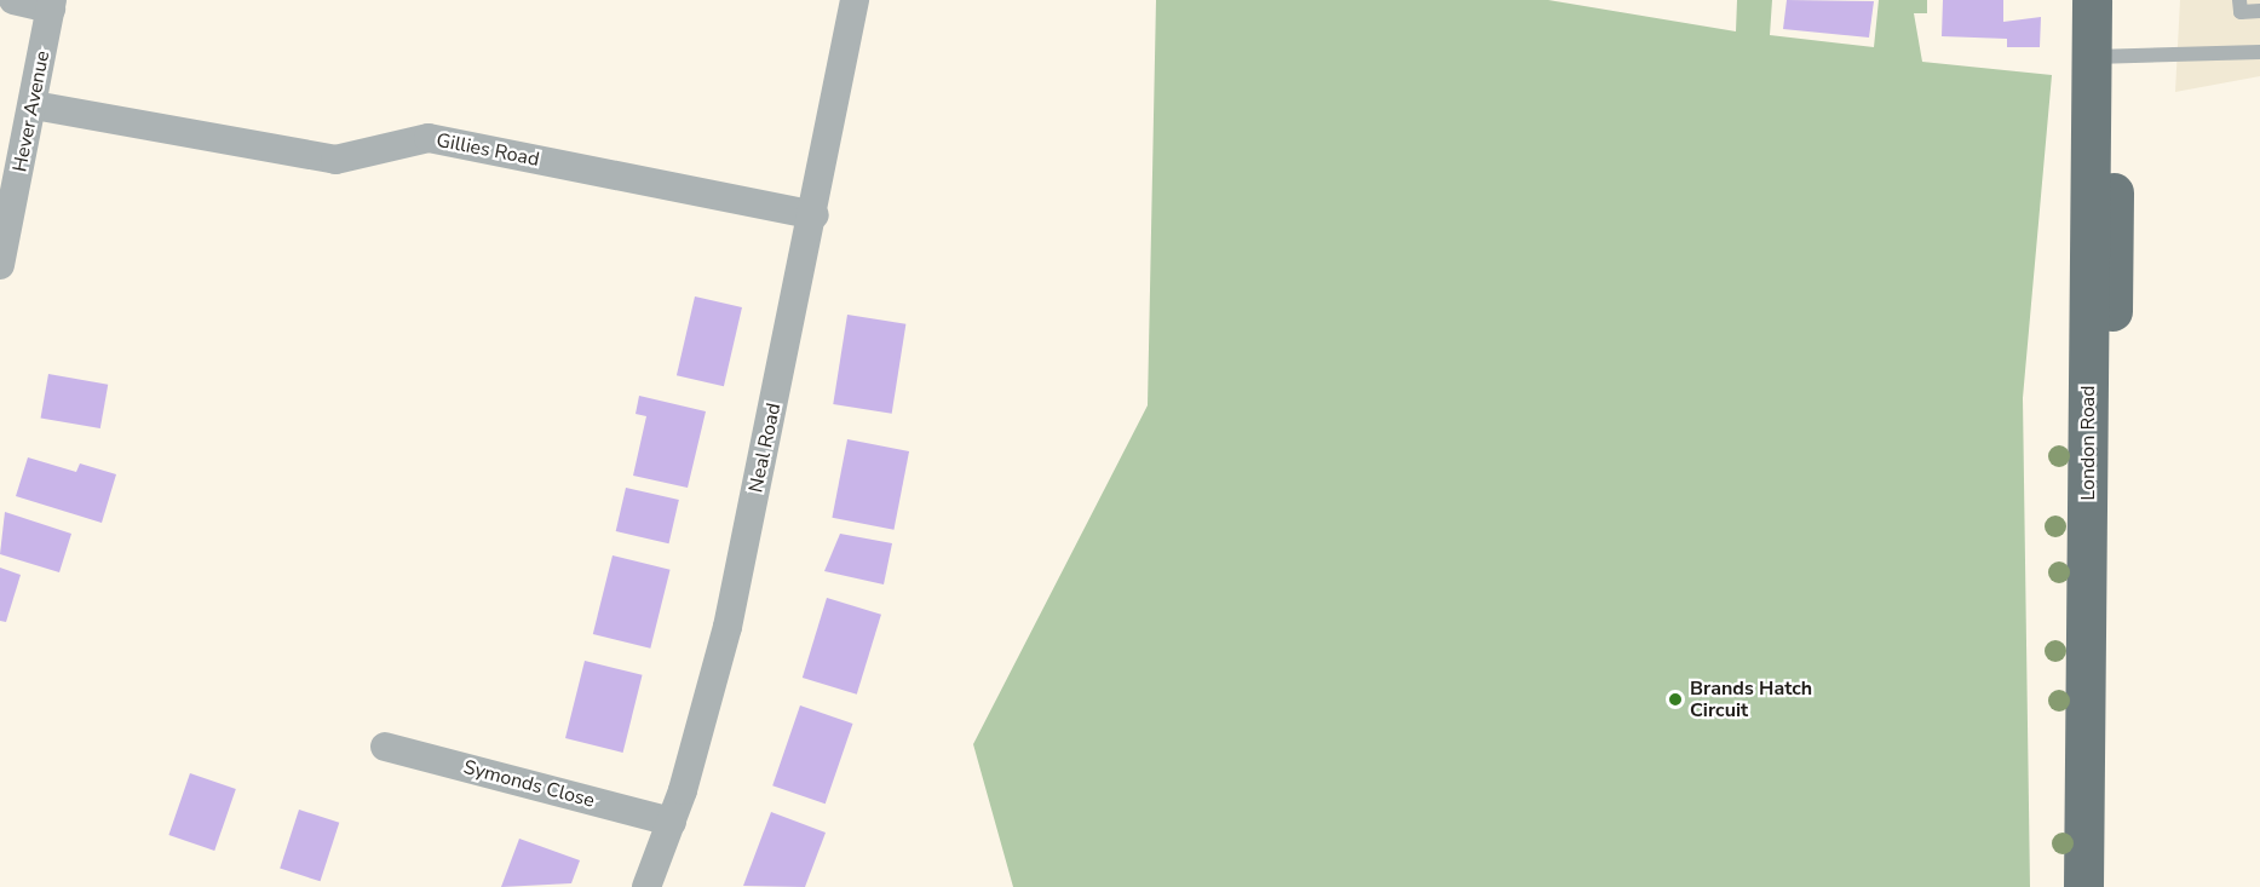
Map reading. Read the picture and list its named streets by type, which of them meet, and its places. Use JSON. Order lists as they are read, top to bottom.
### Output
{
  "streets": {
    "main road": ["London Road"],
    "street": [
      "Hever Avenue",
      "Gillies Road",
      "Neal Road",
      "Symonds Close"
    ]
  },
  "crossings": [
    ["Hever Avenue", "Gillies Road"],
    ["Gillies Road", "Neal Road"],
    ["Neal Road", "Symonds Close"]
  ],
  "places": ["Brands Hatch Circuit"]
}
